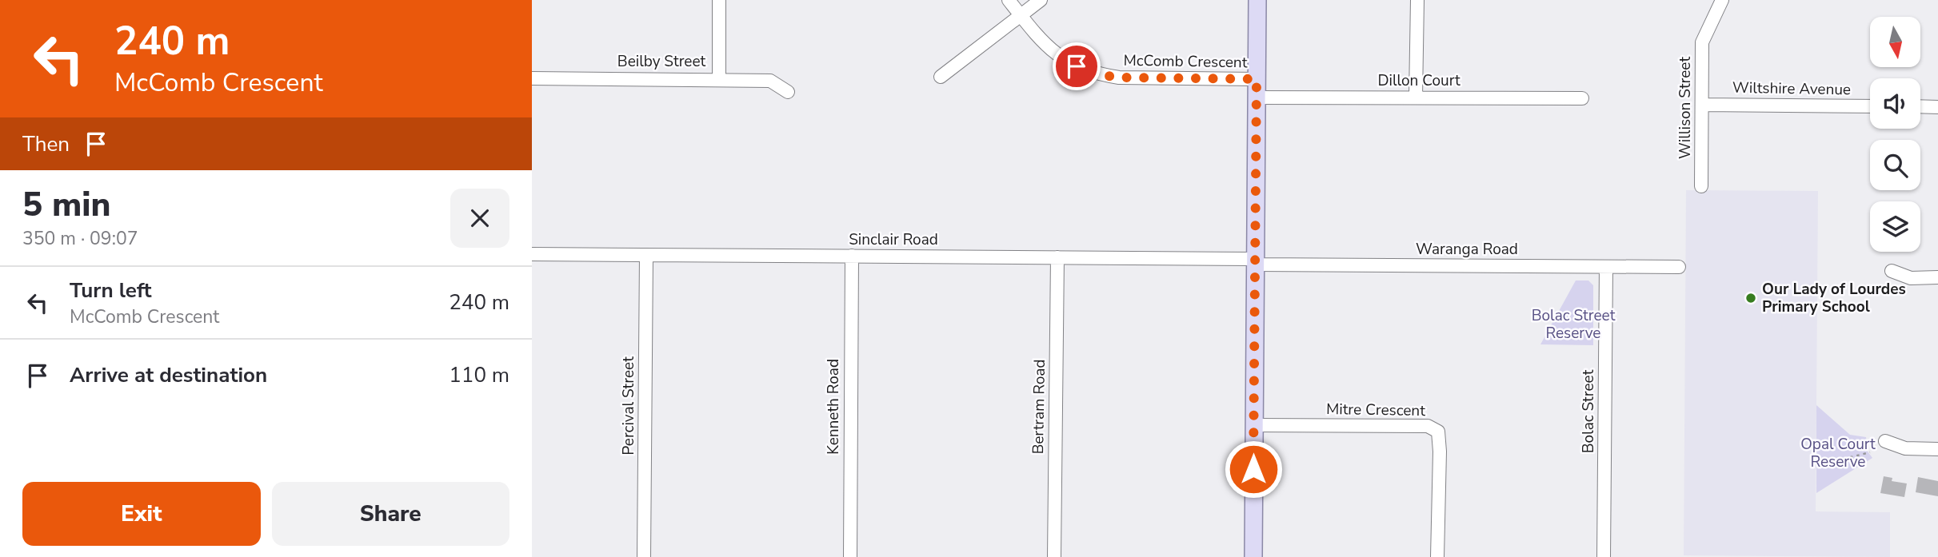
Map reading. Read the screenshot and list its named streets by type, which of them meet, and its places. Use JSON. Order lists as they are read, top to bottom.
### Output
{
  "streets": {
    "street": [
      "Beilby Street",
      "McComb Crescent",
      "Dillon Court",
      "Wiltshire Avenue",
      "Willison Street",
      "Sinclair Road",
      "Waranga Road",
      "Percival Street",
      "Kenneth Road",
      "Bertram Road",
      "Mitre Crescent",
      "Bolac Street"
    ]
  },
  "crossings": [
    ["Wiltshire Avenue", "Willison Street"],
    ["Sinclair Road", "Waranga Road"],
    ["Sinclair Road", "Percival Street"],
    ["Sinclair Road", "Kenneth Road"],
    ["Sinclair Road", "Bertram Road"],
    ["Waranga Road", "Bolac Street"]
  ],
  "parks": ["Bolac Street Reserve", "Opal Court Reserve"],
  "places": ["Our Lady of Lourdes Primary School"],
  "north": "bottom",
  "page": {
    "turn": ["240 m", "McComb Crescent"],
    "then": "Then",
    "heading": ["5 min", "350 m · 09:07"],
    "list": [
      {
        "name": "Turn left",
        "note": "McComb Crescent",
        "value": "240 m"
      },
      {
        "name": "Arrive at destination",
        "value": "110 m"
      }
    ],
    "buttons": ["Exit", "Share"]
  }
}
